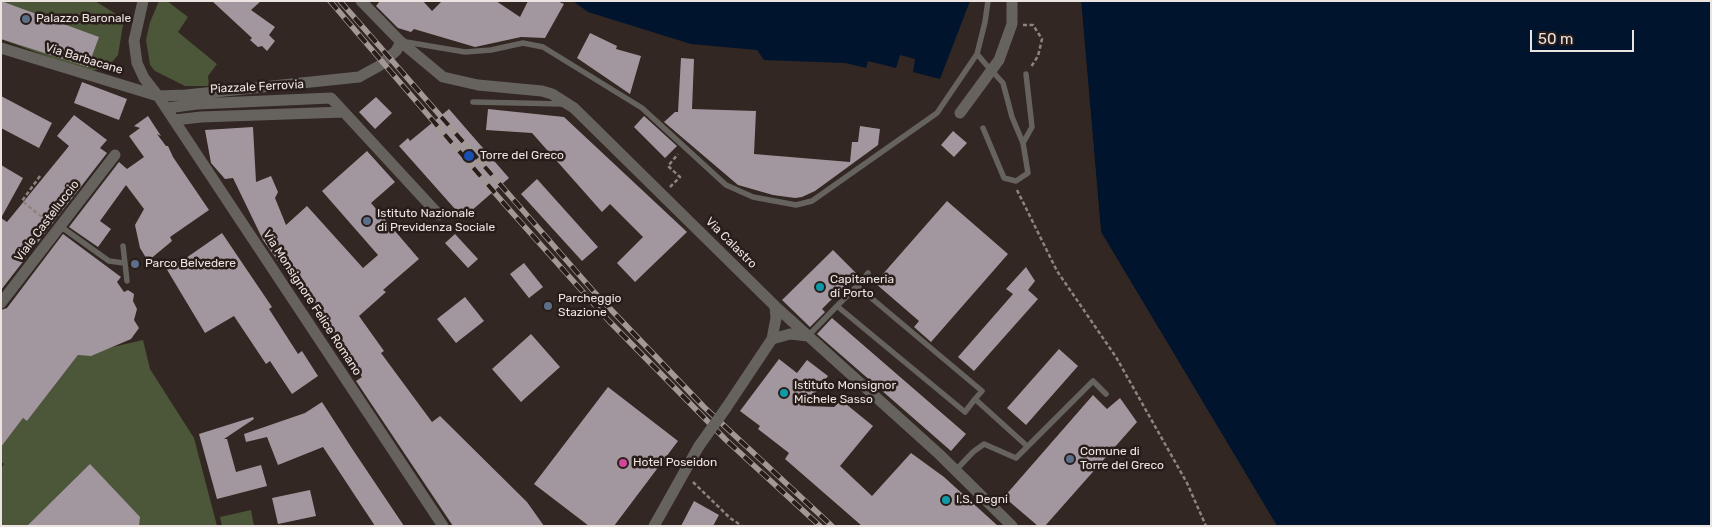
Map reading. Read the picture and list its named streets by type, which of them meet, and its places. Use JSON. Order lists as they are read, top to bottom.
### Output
{
  "streets": {
    "street": [
      "Via Barbacane",
      "Piazzale Ferrovia",
      "Viale Castelluccio",
      "Via Calastro",
      "Via Monsignore Felice Romano"
    ]
  },
  "crossings": [
    ["Via Barbacane", "Via Calastro"],
    ["Via Barbacane", "Via Monsignore Felice Romano"],
    ["Piazzale Ferrovia", "Via Monsignore Felice Romano"]
  ],
  "places": [
    "Palazzo Baronale",
    "Torre del Greco",
    "Istituto Nazionale di Previdenza Sociale",
    "Parco Belvedere",
    "Capitaneria di Porto",
    "Parcheggio Stazione",
    "Istituto Monsignor Michele Sasso",
    "Comune di Torre del Greco",
    "Hotel Poseidon",
    "I.S. Degni"
  ],
  "scale_bar": "50 m"
}
